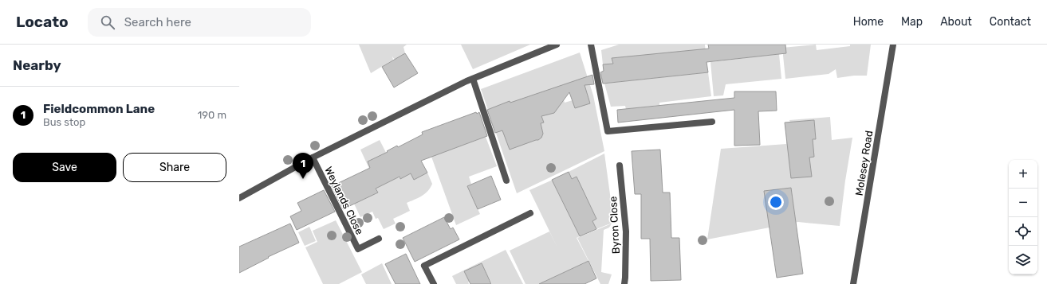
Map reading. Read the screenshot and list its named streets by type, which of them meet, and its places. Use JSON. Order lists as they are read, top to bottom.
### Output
{
  "streets": {
    "street": ["Molesey Road", "Weylands Close", "Byron Close"]
  },
  "page": {
    "header": "Locato",
    "search": "Search here",
    "nav": [
      "Home",
      "Map",
      "About",
      "Contact"
    ],
    "heading": "Nearby",
    "list": [
      {
        "mark": "1",
        "name": "Fieldcommon Lane",
        "note": "Bus stop",
        "value": "190 m"
      }
    ],
    "buttons": ["Save", "Share"],
    "pins": "1",
    "map_buttons": ["+", "−"]
  }
}
